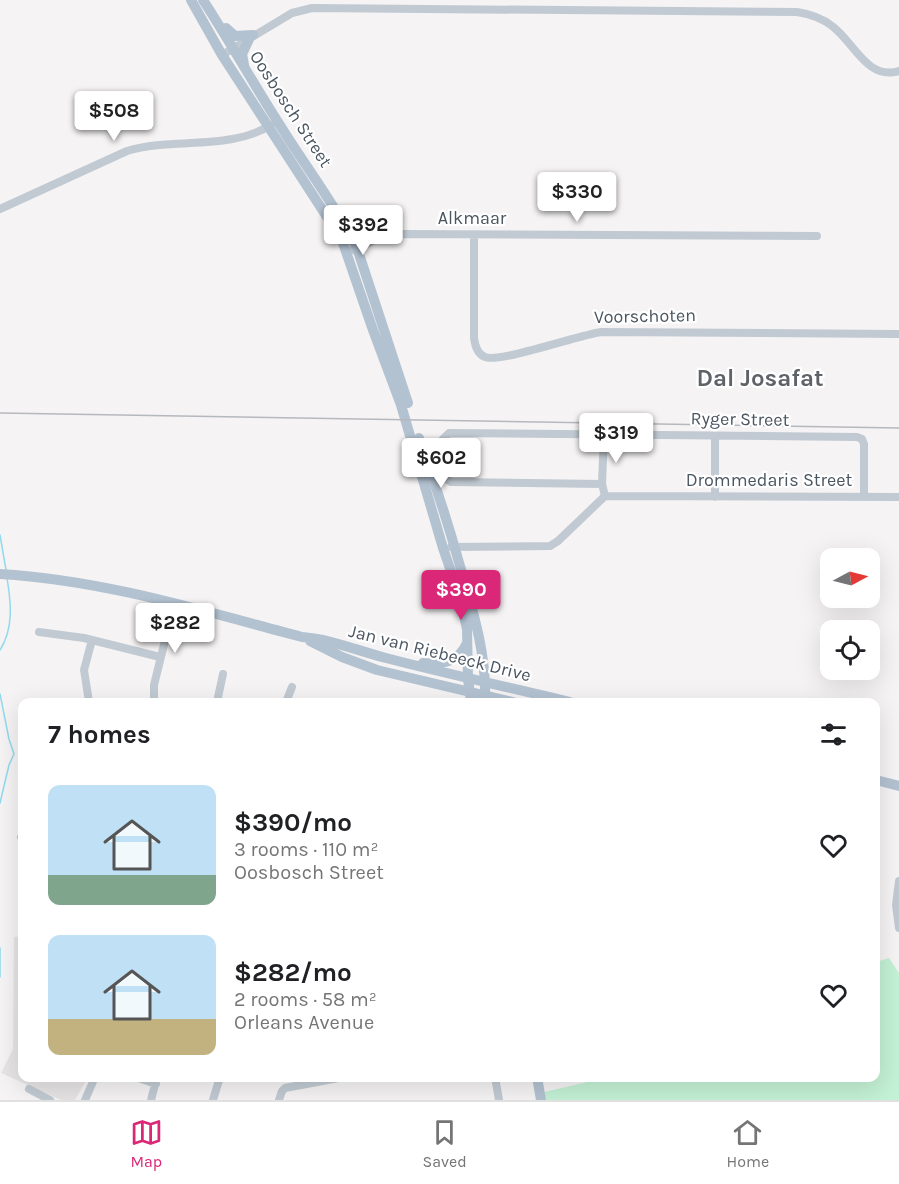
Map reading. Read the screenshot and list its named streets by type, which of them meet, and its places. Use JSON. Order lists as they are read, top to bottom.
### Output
{
  "streets": {
    "main road": ["Oosbosch Street", "Jan van Riebeeck Drive"],
    "street": [
      "Alkmaar",
      "Voorschoten",
      "Ryger Street",
      "Drommedaris Street"
    ]
  },
  "crossings": [
    ["Oosbosch Street", "Alkmaar"],
    ["Oosbosch Street", "Jan van Riebeeck Drive"],
    ["Alkmaar", "Voorschoten"],
    ["Ryger Street", "Drommedaris Street"]
  ],
  "districts": ["Dal Josafat"],
  "north": "right",
  "page": {
    "price": [
      "$508",
      "$330",
      "$392",
      "$319",
      "$602",
      "$390",
      "$282"
    ],
    "heading": "7 homes",
    "list": [
      {
        "name": "$390/mo",
        "note": "3 rooms · 110 m² · Oosbosch Street"
      },
      {
        "name": "$282/mo",
        "note": "2 rooms · 58 m² · Orleans Avenue"
      }
    ],
    "tabs": ["Map", "Saved", "Home"]
  }
}
